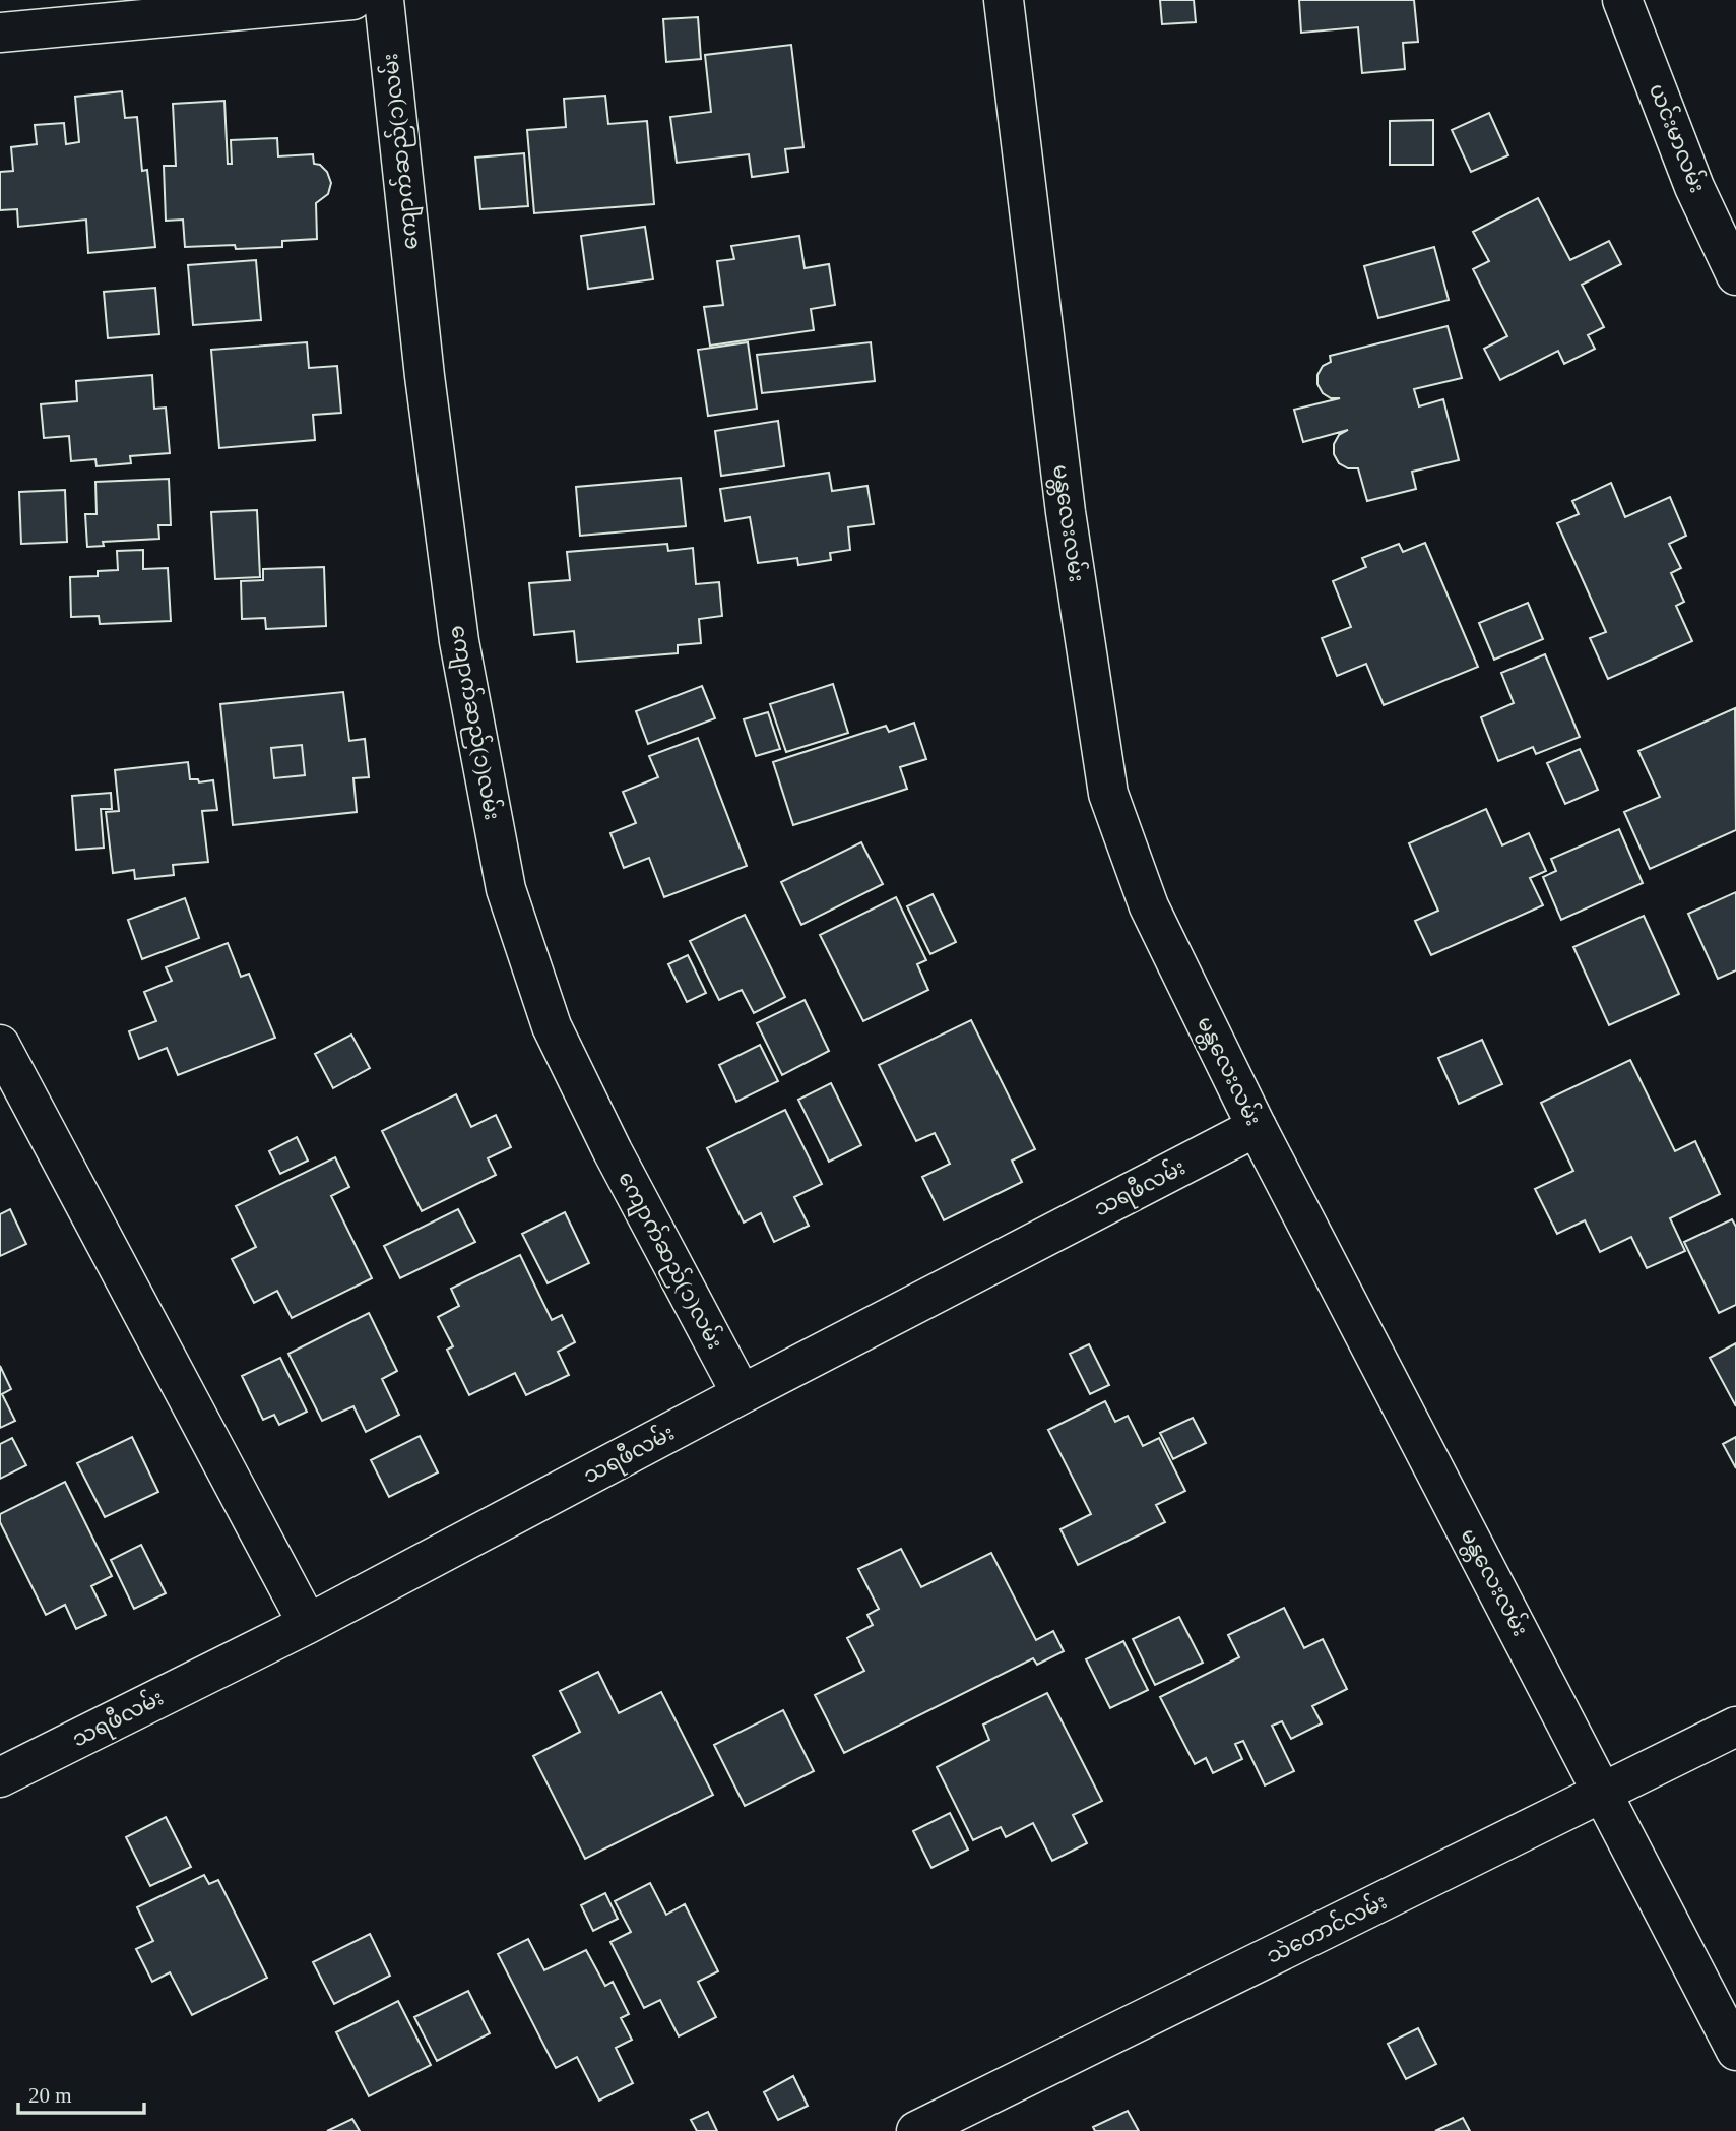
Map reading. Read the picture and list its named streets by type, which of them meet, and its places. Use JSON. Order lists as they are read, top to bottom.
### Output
{
  "streets": {
    "street": [
      "ယင်းမာလမ်း",
      "ကျောက်ဆည်(၁)လမ်း",
      "မန္တလေးလမ်း",
      "သရဖီလမ်း",
      "သဲတောင်လမ်း"
    ]
  },
  "crossings": [
    ["ကျောက်ဆည်(၁)လမ်း", "သရဖီလမ်း"],
    ["မန္တလေးလမ်း", "သရဖီလမ်း"],
    ["မန္တလေးလမ်း", "သဲတောင်လမ်း"]
  ],
  "scale_bar": "20 m"
}
